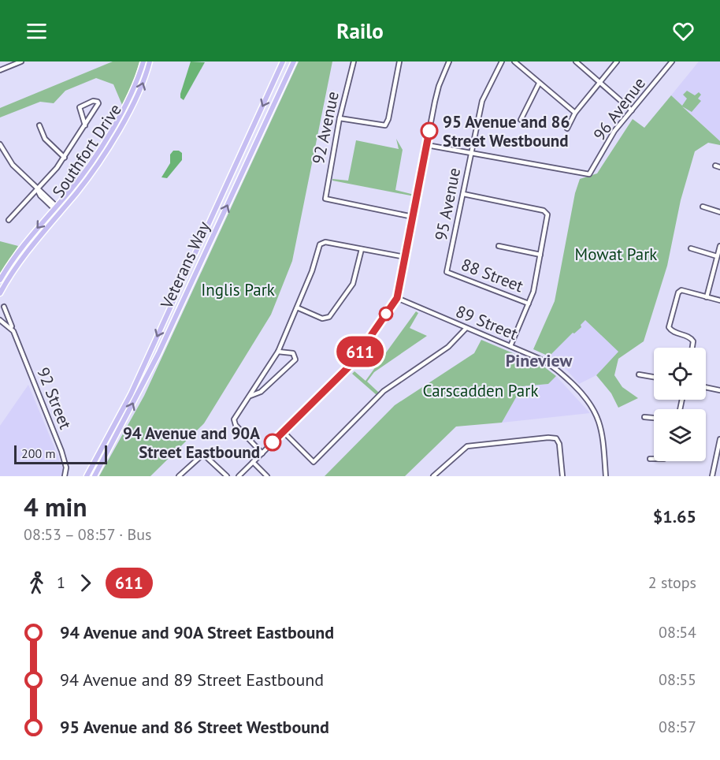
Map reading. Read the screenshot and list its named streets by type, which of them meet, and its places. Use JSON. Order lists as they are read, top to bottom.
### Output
{
  "streets": {
    "main road": ["Southfort Drive", "Veterans Way"],
    "street": [
      "96 Avenue",
      "92 Avenue",
      "95 Avenue",
      "88 Street",
      "89 Street",
      "92 Street"
    ]
  },
  "crossings": [
    ["96 Avenue", "95 Avenue"],
    ["95 Avenue", "88 Street"]
  ],
  "districts": ["Pineview"],
  "parks": ["Mowat Park", "Inglis Park", "Carscadden Park"],
  "places": ["95 Avenue and 86 Street Westbound", "94 Avenue and 90A Street Eastbound"],
  "lines": ["bus line 611"],
  "scale_bar": "200 m",
  "page": {
    "header": "Railo",
    "on_map": "611",
    "scale": "200 m",
    "heading": ["4 min", "08:53 – 08:57 · Bus", "$1.65"],
    "legs": ["1", "611", "2 stops"],
    "list": [
      {
        "name": "94 Avenue and 90A Street Eastbound",
        "value": "08:54"
      },
      {
        "name": "94 Avenue and 89 Street Eastbound",
        "value": "08:55"
      },
      {
        "name": "95 Avenue and 86 Street Westbound",
        "value": "08:57"
      }
    ]
  }
}
